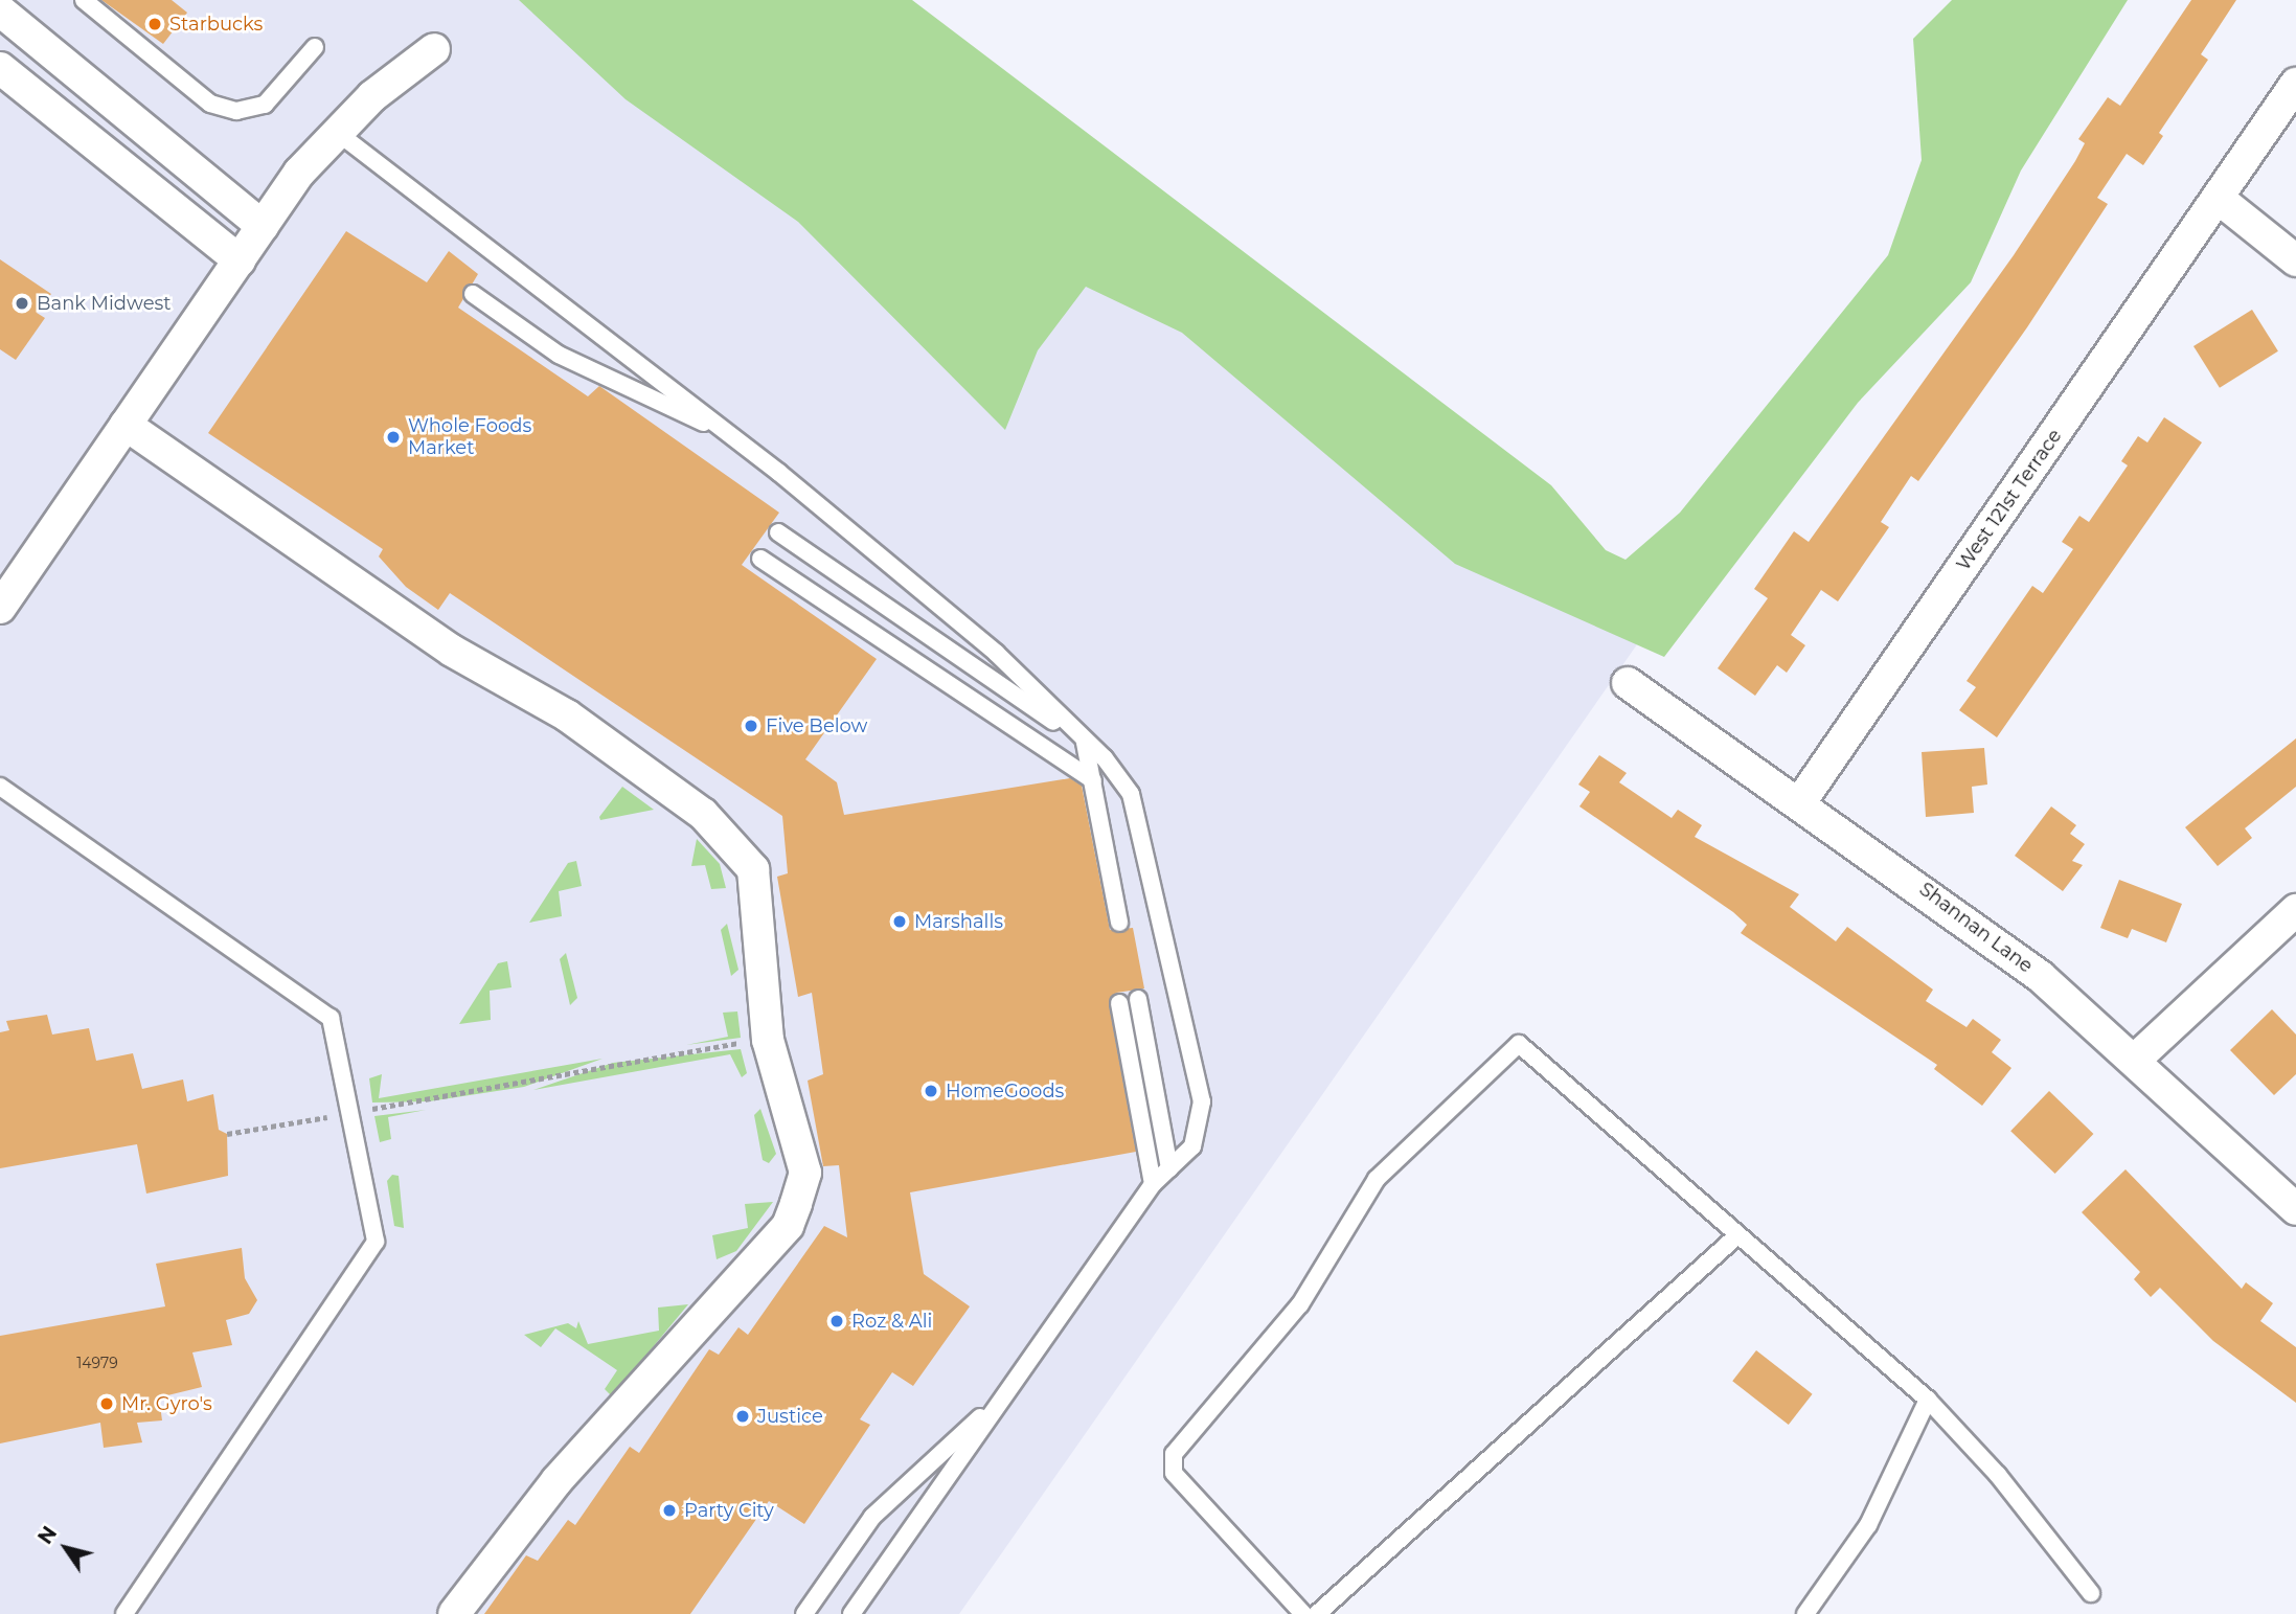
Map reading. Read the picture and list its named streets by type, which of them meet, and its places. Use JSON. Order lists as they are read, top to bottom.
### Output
{
  "streets": {
    "street": ["West 121st Terrace", "Shannan Lane"]
  },
  "crossings": [
    ["West 121st Terrace", "Shannan Lane"]
  ],
  "places": [
    "Starbucks",
    "Bank Midwest",
    "Whole Foods Market",
    "Five Below",
    "Marshalls",
    "HomeGoods",
    "Roz & Ali",
    "Mr. Gyro's",
    "Justice",
    "Party City"
  ],
  "house_numbers": ["14979"],
  "north": "top left"
}
